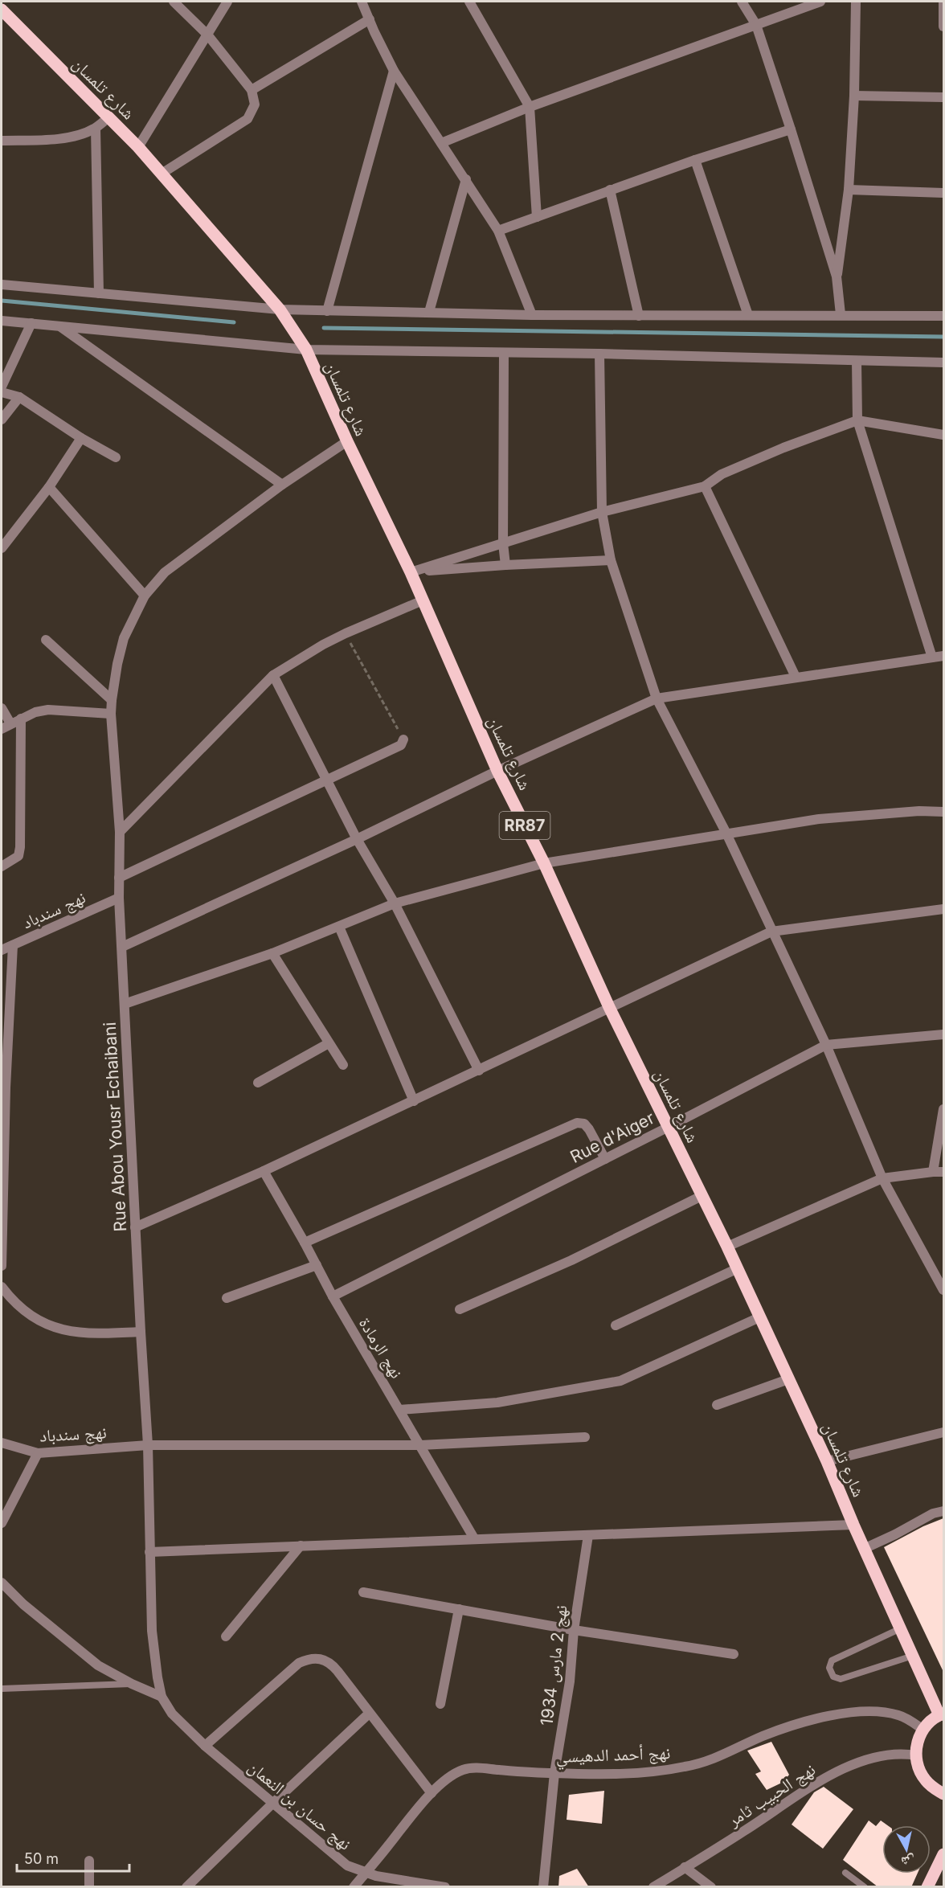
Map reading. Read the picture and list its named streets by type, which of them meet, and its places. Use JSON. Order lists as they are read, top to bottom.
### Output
{
  "streets": {
    "main road": ["شارع تلمسان", "RR87"],
    "street": [
      "نهج سندباد",
      "Rue Abou Yousr Echaibani",
      "Rue d'Aiger",
      "نهج الرمادة",
      "نهج 2 مارس 1934",
      "نهج أحمد الدهيسي",
      "نهج الحبيب ثامر",
      "نهج حسان بن النعمان"
    ]
  },
  "crossings": [
    ["شارع تلمسان", "RR87"],
    ["شارع تلمسان", "Rue Abou Yousr Echaibani"],
    ["شارع تلمسان", "Rue d'Aiger"],
    ["RR87", "نهج أحمد الدهيسي"],
    ["نهج سندباد", "Rue Abou Yousr Echaibani"],
    ["نهج سندباد", "نهج الرمادة"],
    ["Rue Abou Yousr Echaibani", "نهج حسان بن النعمان"],
    ["Rue d'Aiger", "نهج الرمادة"],
    ["نهج 2 مارس 1934", "نهج أحمد الدهيسي"],
    ["نهج أحمد الدهيسي", "نهج حسان بن النعمان"]
  ],
  "scale_bar": "50 m",
  "north": "bottom"
}
